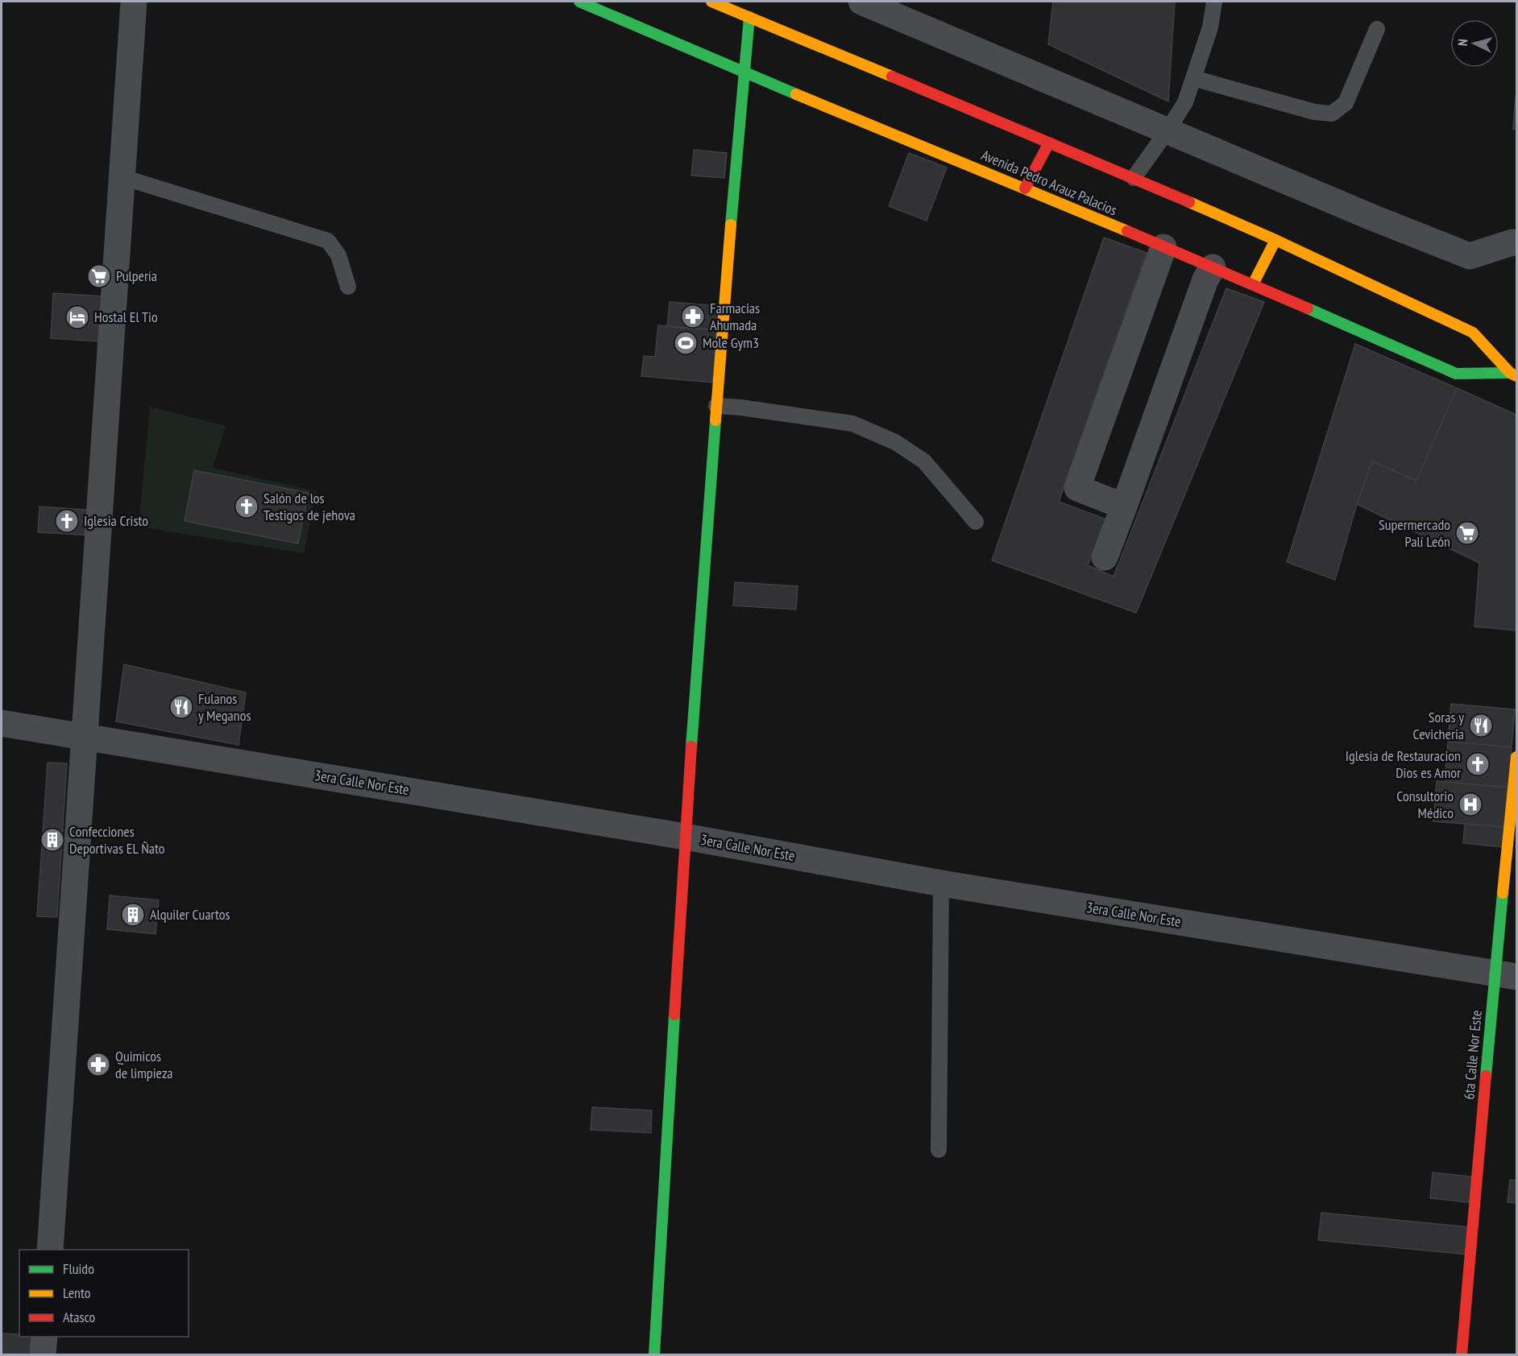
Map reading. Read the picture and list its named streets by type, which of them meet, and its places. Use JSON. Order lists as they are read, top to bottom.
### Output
{
  "streets": {
    "street": ["Avenida Pedro Arauz Palacios", "3era Calle Nor Este", "6ta Calle Nor Este"]
  },
  "crossings": [
    ["3era Calle Nor Este", "6ta Calle Nor Este"]
  ],
  "places": {
    "supermarket": ["Pulpería", "Supermercado Palí León"],
    "pharmacy": ["Farmacias Ahumada", "Quimicos de limpieza"],
    "hotel": ["Hostal El Tio"],
    "sports": ["Mole Gym3"],
    "church": ["Salón de los Testigos de jehova", "Iglesia Cristo", "Iglesia de Restauracion Dios es Amor"],
    "restaurant": ["Fulanos y Meganos", "Soras y Cevicheria"],
    "hospital": ["Consultorio Médico"],
    "building": ["Confecciones Deportivas EL Ñato", "Alquiler Cuartos"]
  },
  "legend": ["Fluido", "Lento", "Atasco"],
  "north": "left"
}
